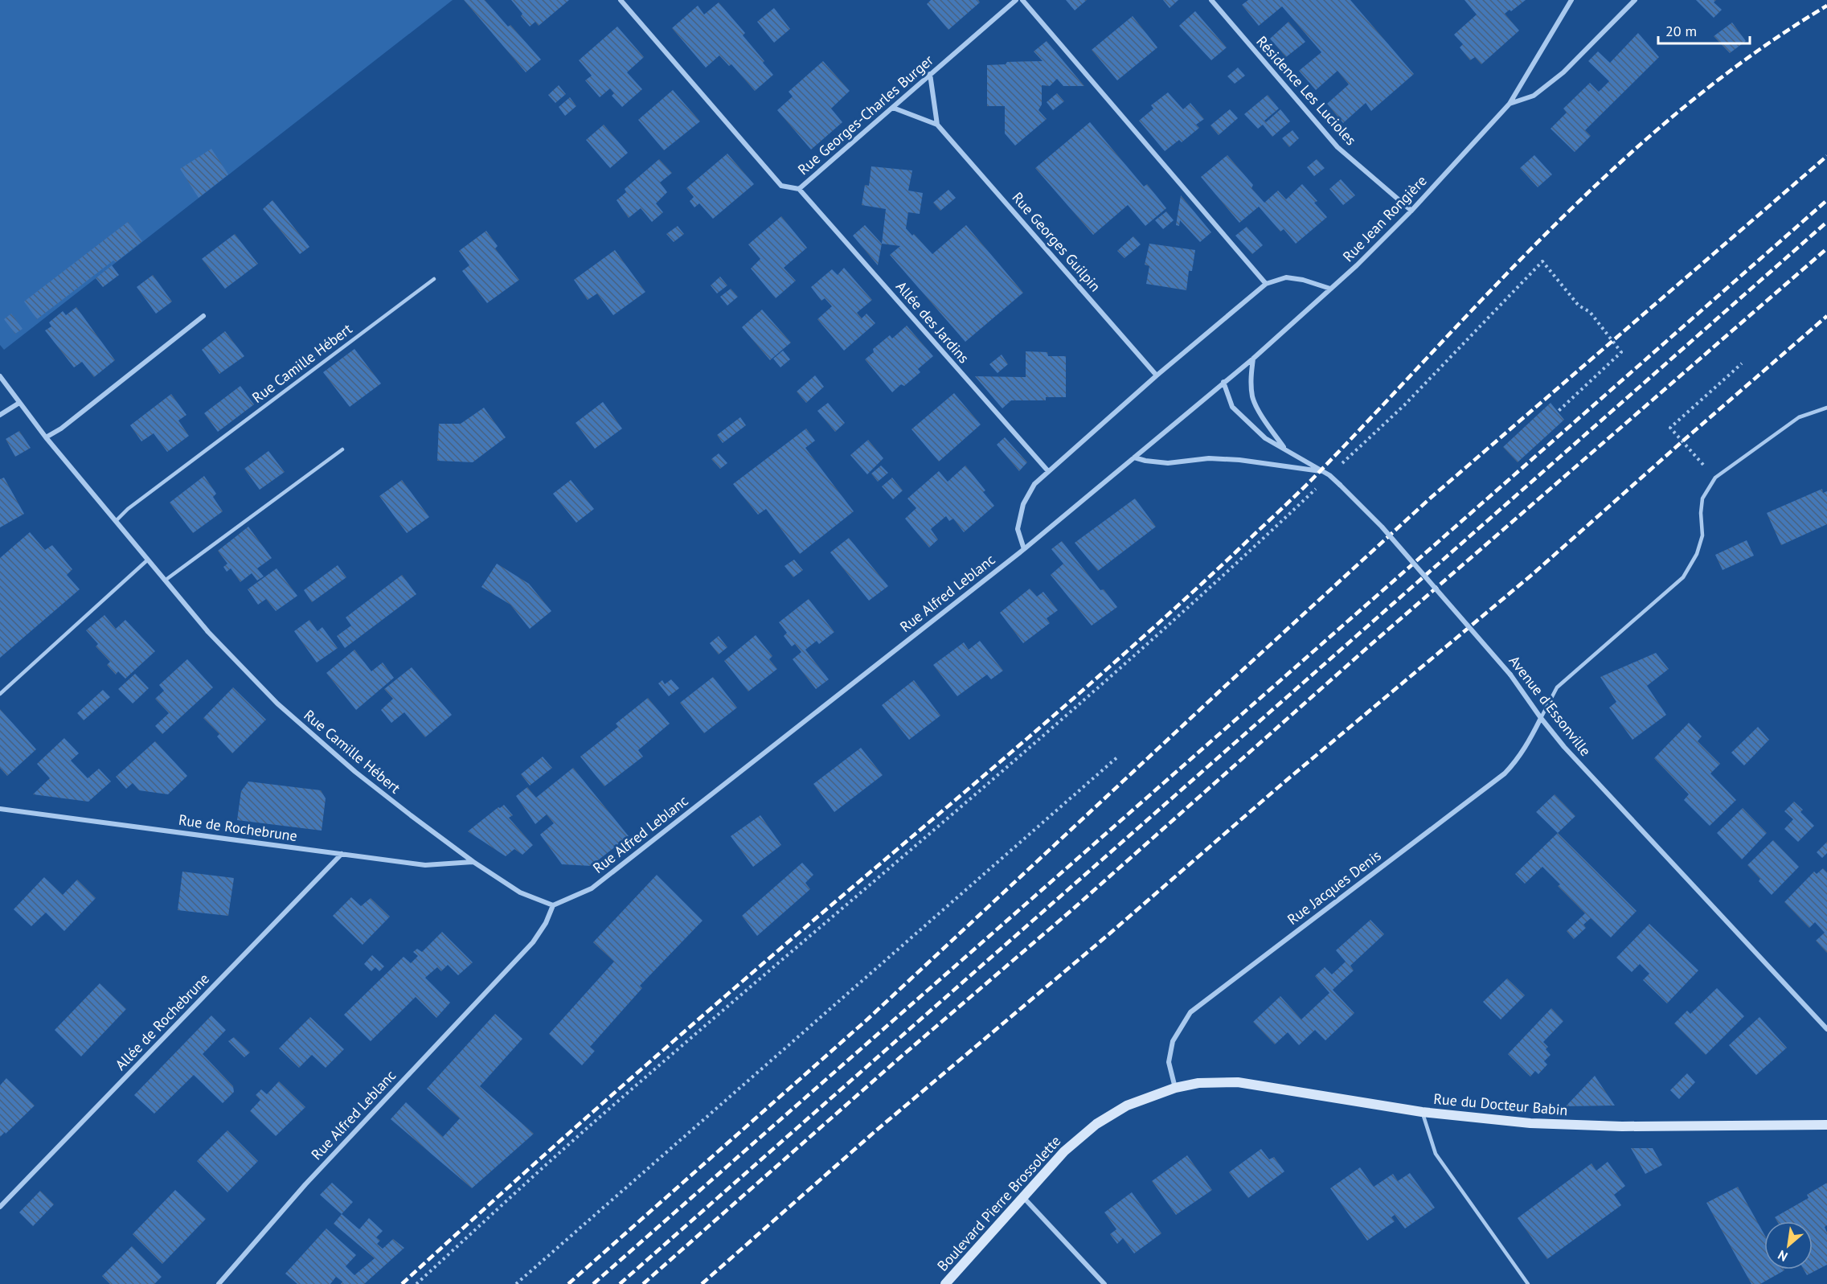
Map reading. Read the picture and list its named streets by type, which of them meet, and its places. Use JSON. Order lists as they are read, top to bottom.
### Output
{
  "streets": {
    "main road": ["Rue du Docteur Babin", "Boulevard Pierre Brossolette"],
    "street": [
      "Résidence Les Lucioles",
      "Rue Georges-Charles Burger",
      "Rue Jean Rongière",
      "Rue Georges Guilpin",
      "Allée des Jardins",
      "Rue Camille Hébert",
      "Rue Alfred Leblanc",
      "Avenue d'Essonville",
      "Rue de Rochebrune",
      "Rue Jacques Denis",
      "Allée de Rochebrune"
    ]
  },
  "crossings": [
    ["Résidence Les Lucioles", "Rue Jean Rongière"],
    ["Rue Georges-Charles Burger", "Rue Georges Guilpin"],
    ["Rue Georges-Charles Burger", "Allée des Jardins"],
    ["Rue Jean Rongière", "Rue Alfred Leblanc"],
    ["Rue Jean Rongière", "Avenue d'Essonville"],
    ["Rue Camille Hébert", "Rue Alfred Leblanc"],
    ["Rue Camille Hébert", "Rue de Rochebrune"],
    ["Avenue d'Essonville", "Rue Jacques Denis"],
    ["Rue de Rochebrune", "Allée de Rochebrune"],
    ["Rue Jacques Denis", "Rue du Docteur Babin"],
    ["Rue Jacques Denis", "Boulevard Pierre Brossolette"],
    ["Rue du Docteur Babin", "Boulevard Pierre Brossolette"]
  ],
  "scale_bar": "20 m",
  "north": "bottom left"
}
